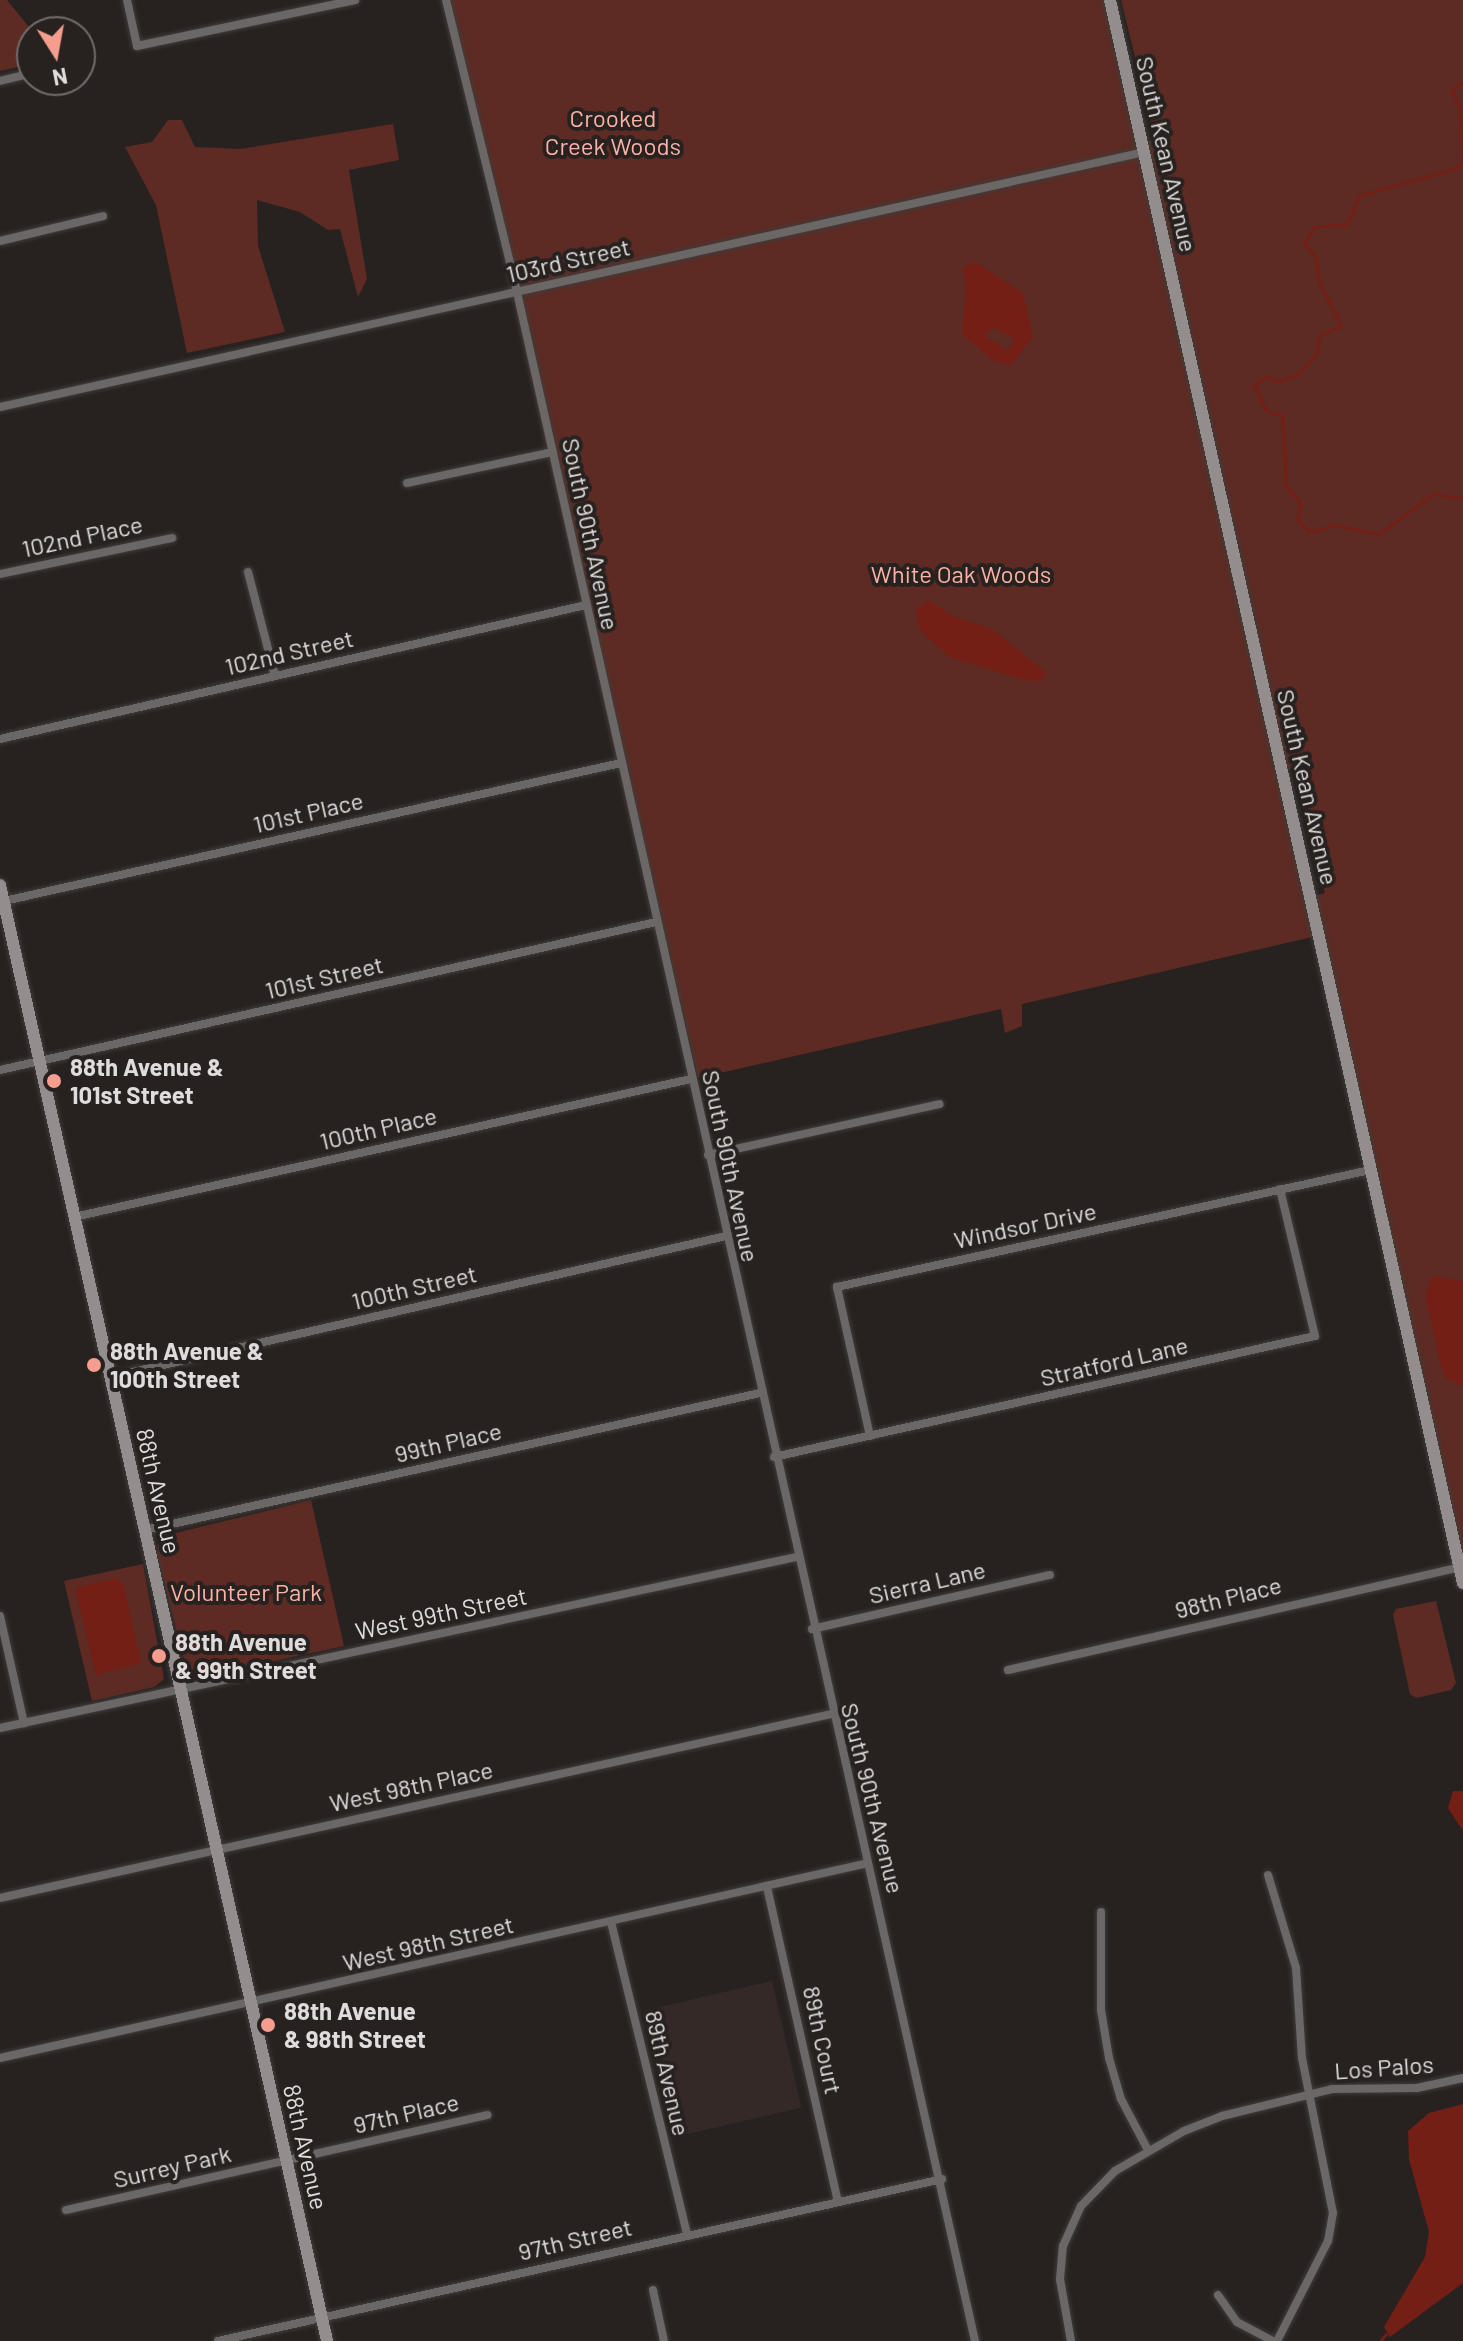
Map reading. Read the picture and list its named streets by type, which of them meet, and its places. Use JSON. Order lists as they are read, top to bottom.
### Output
{
  "streets": {
    "street": [
      "South Kean Avenue",
      "103rd Street",
      "South 90th Avenue",
      "102nd Place",
      "102nd Street",
      "101st Place",
      "101st Street",
      "100th Place",
      "Windsor Drive",
      "100th Street",
      "Stratford Lane",
      "99th Place",
      "88th Avenue",
      "Sierra Lane",
      "98th Place",
      "West 99th Street",
      "West 98th Place",
      "West 98th Street",
      "89th Court",
      "Los Palos",
      "89th Avenue",
      "97th Place",
      "Surrey Park",
      "97th Street"
    ]
  },
  "crossings": [
    ["South Kean Avenue", "103rd Street"],
    ["South Kean Avenue", "Windsor Drive"],
    ["South Kean Avenue", "98th Place"],
    ["103rd Street", "South 90th Avenue"],
    ["South 90th Avenue", "102nd Street"],
    ["South 90th Avenue", "101st Place"],
    ["South 90th Avenue", "101st Street"],
    ["South 90th Avenue", "100th Place"],
    ["South 90th Avenue", "100th Street"],
    ["South 90th Avenue", "Stratford Lane"],
    ["South 90th Avenue", "99th Place"],
    ["South 90th Avenue", "Sierra Lane"],
    ["South 90th Avenue", "West 99th Street"],
    ["South 90th Avenue", "West 98th Place"],
    ["South 90th Avenue", "West 98th Street"],
    ["South 90th Avenue", "97th Street"],
    ["101st Place", "88th Avenue"],
    ["101st Street", "88th Avenue"],
    ["100th Place", "88th Avenue"],
    ["Windsor Drive", "Stratford Lane"],
    ["100th Street", "88th Avenue"],
    ["99th Place", "88th Avenue"],
    ["88th Avenue", "West 99th Street"],
    ["88th Avenue", "West 98th Place"],
    ["88th Avenue", "West 98th Street"],
    ["88th Avenue", "97th Place"],
    ["88th Avenue", "Surrey Park"],
    ["88th Avenue", "97th Street"],
    ["West 98th Street", "89th Court"],
    ["West 98th Street", "89th Avenue"],
    ["89th Court", "97th Street"],
    ["89th Avenue", "97th Street"],
    ["97th Place", "Surrey Park"]
  ],
  "parks": ["Crooked Creek Woods", "White Oak Woods", "Volunteer Park"],
  "places": [
    "88th Avenue & 101st Street",
    "88th Avenue & 100th Street",
    "88th Avenue & 99th Street",
    "88th Avenue & 98th Street"
  ],
  "north": "bottom"
}
